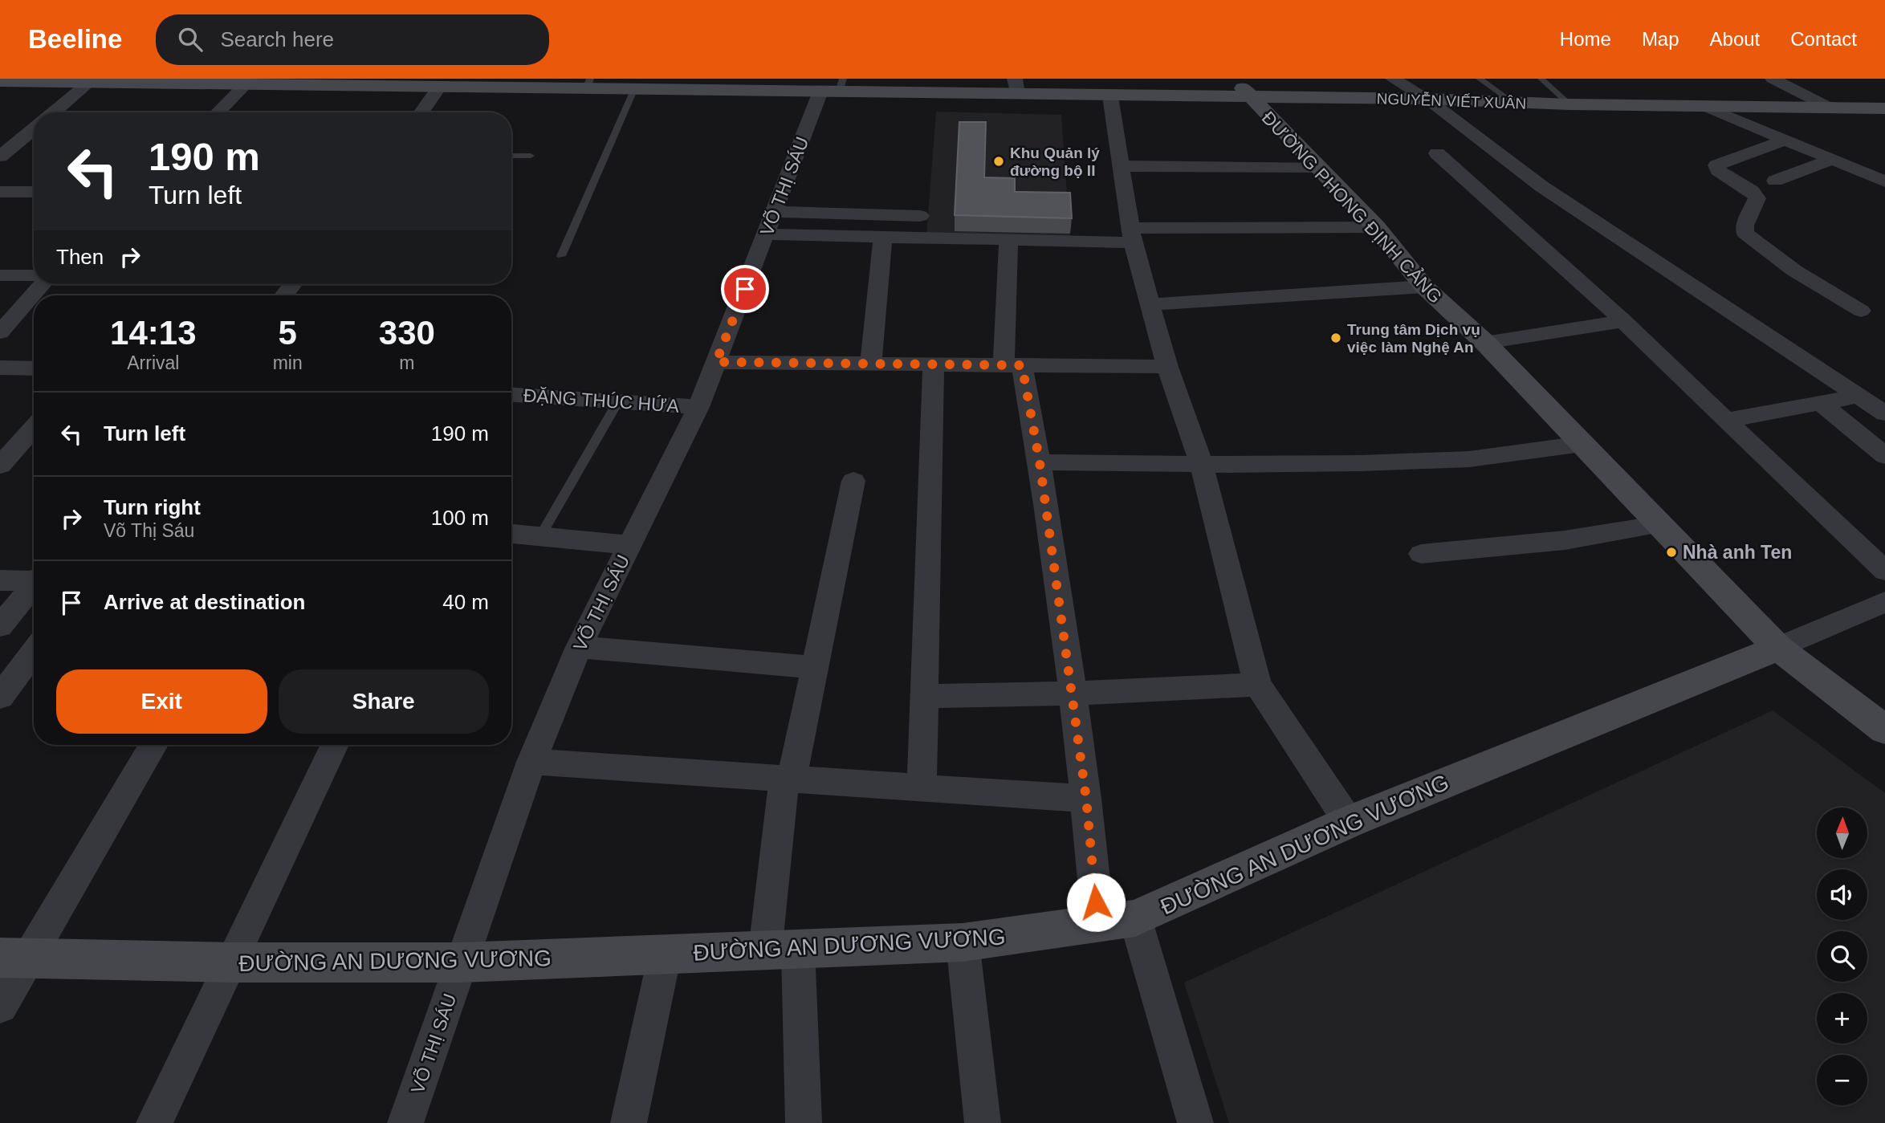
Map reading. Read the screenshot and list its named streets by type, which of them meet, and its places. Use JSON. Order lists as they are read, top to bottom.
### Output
{
  "streets": {
    "street": [
      "NGUYỄN VIẾT XUÂN",
      "VÕ THỊ SÁU",
      "ĐƯỜNG PHONG ĐỊNH CẢNG",
      "ĐẶNG THÚC HỨA",
      "ĐƯỜNG AN DƯƠNG VƯƠNG"
    ]
  },
  "crossings": [
    ["NGUYỄN VIẾT XUÂN", "VÕ THỊ SÁU"],
    ["NGUYỄN VIẾT XUÂN", "ĐƯỜNG PHONG ĐỊNH CẢNG"],
    ["VÕ THỊ SÁU", "ĐẶNG THÚC HỨA"],
    ["VÕ THỊ SÁU", "ĐƯỜNG AN DƯƠNG VƯƠNG"],
    ["ĐƯỜNG PHONG ĐỊNH CẢNG", "ĐƯỜNG AN DƯƠNG VƯƠNG"]
  ],
  "places": ["Khu Quản lý đường bộ II", "Trung tâm Dịch vụ việc làm Nghệ An", "Nhà anh Ten"],
  "north": "top",
  "page": {
    "header": "Beeline",
    "search": "Search here",
    "nav": [
      "Home",
      "Map",
      "About",
      "Contact"
    ],
    "turn": ["190 m", "Turn left"],
    "then": "Then",
    "eta": [
      "14:13",
      "Arrival",
      "5",
      "min",
      "330",
      "m"
    ],
    "list": [
      {
        "name": "Turn left",
        "value": "190 m"
      },
      {
        "name": "Turn right",
        "note": "Võ Thị Sáu",
        "value": "100 m"
      },
      {
        "name": "Arrive at destination",
        "value": "40 m"
      }
    ],
    "buttons": ["Exit", "Share"],
    "map_buttons": ["+", "−"]
  }
}
